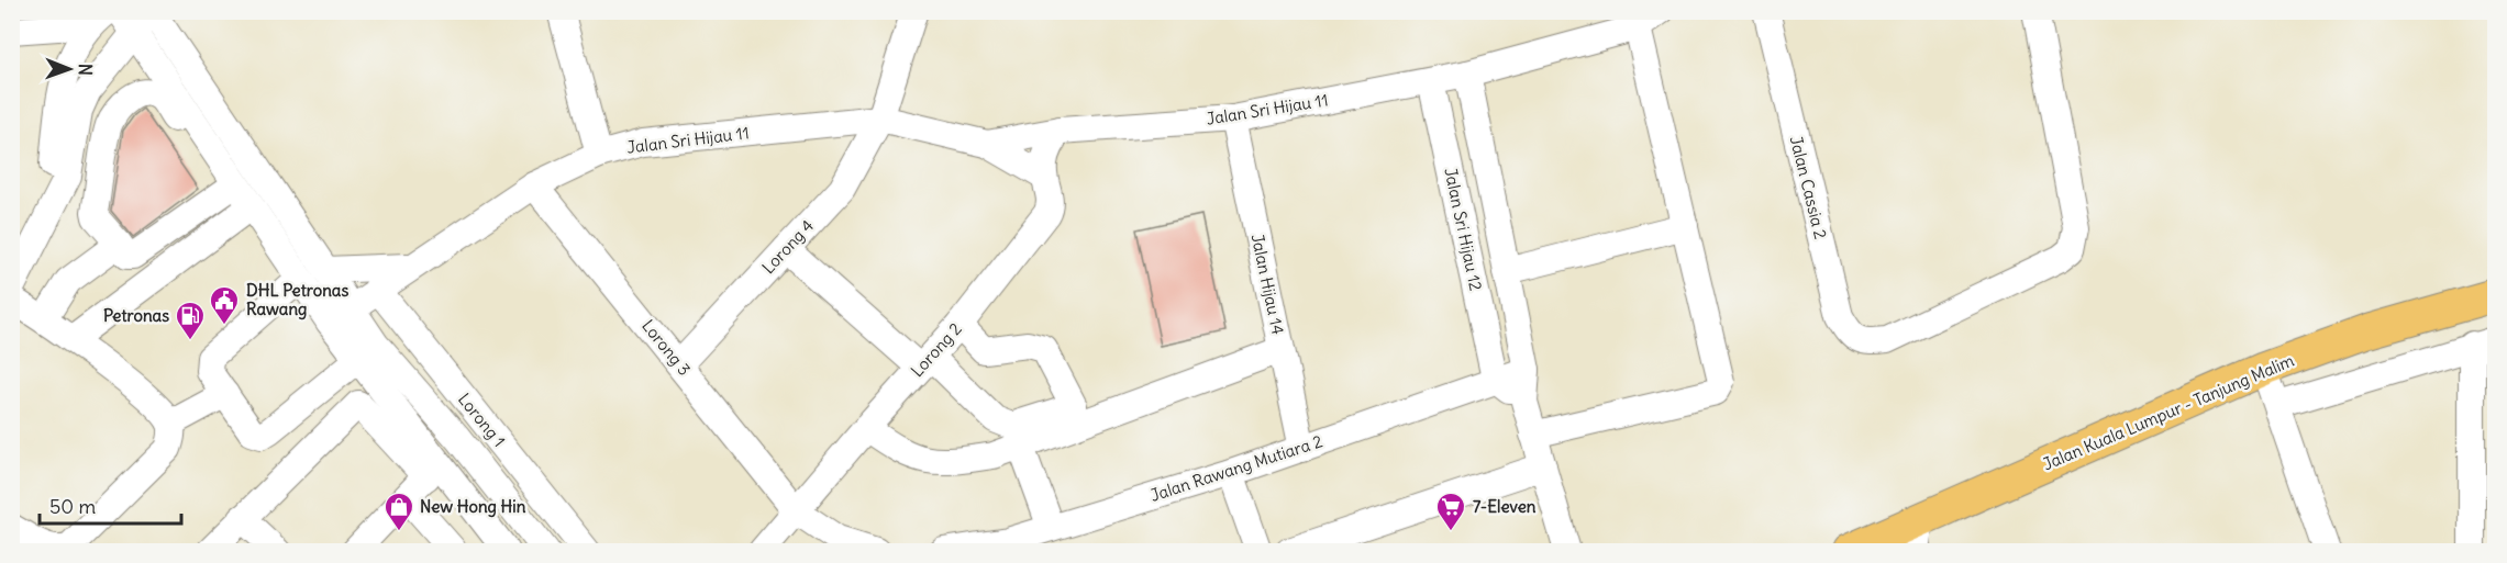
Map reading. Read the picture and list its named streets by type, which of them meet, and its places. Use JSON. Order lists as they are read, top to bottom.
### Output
{
  "streets": {
    "main road": ["Jalan Kuala Lumpur - Tanjung Malim"],
    "street": [
      "Jalan Sri Hijau 11",
      "Jalan Cassia 2",
      "Jalan Sri Hijau 12",
      "Lorong 4",
      "Jalan Hijau 14",
      "Lorong 3",
      "Lorong 2",
      "Lorong 1",
      "Jalan Rawang Mutiara 2"
    ]
  },
  "crossings": [
    ["Jalan Sri Hijau 11", "Jalan Sri Hijau 12"],
    ["Jalan Sri Hijau 11", "Lorong 4"],
    ["Jalan Sri Hijau 11", "Jalan Hijau 14"],
    ["Jalan Sri Hijau 11", "Lorong 3"],
    ["Jalan Sri Hijau 11", "Lorong 2"],
    ["Jalan Sri Hijau 11", "Lorong 1"],
    ["Jalan Sri Hijau 12", "Jalan Rawang Mutiara 2"],
    ["Lorong 4", "Lorong 3"],
    ["Jalan Hijau 14", "Jalan Rawang Mutiara 2"],
    ["Lorong 3", "Lorong 2"]
  ],
  "places": {
    "public building": ["DHL Petronas Rawang"],
    "fuel station": ["Petronas"],
    "shop": ["New Hong Hin"],
    "supermarket": ["7-Eleven"]
  },
  "scale_bar": "50 m",
  "north": "right"
}
